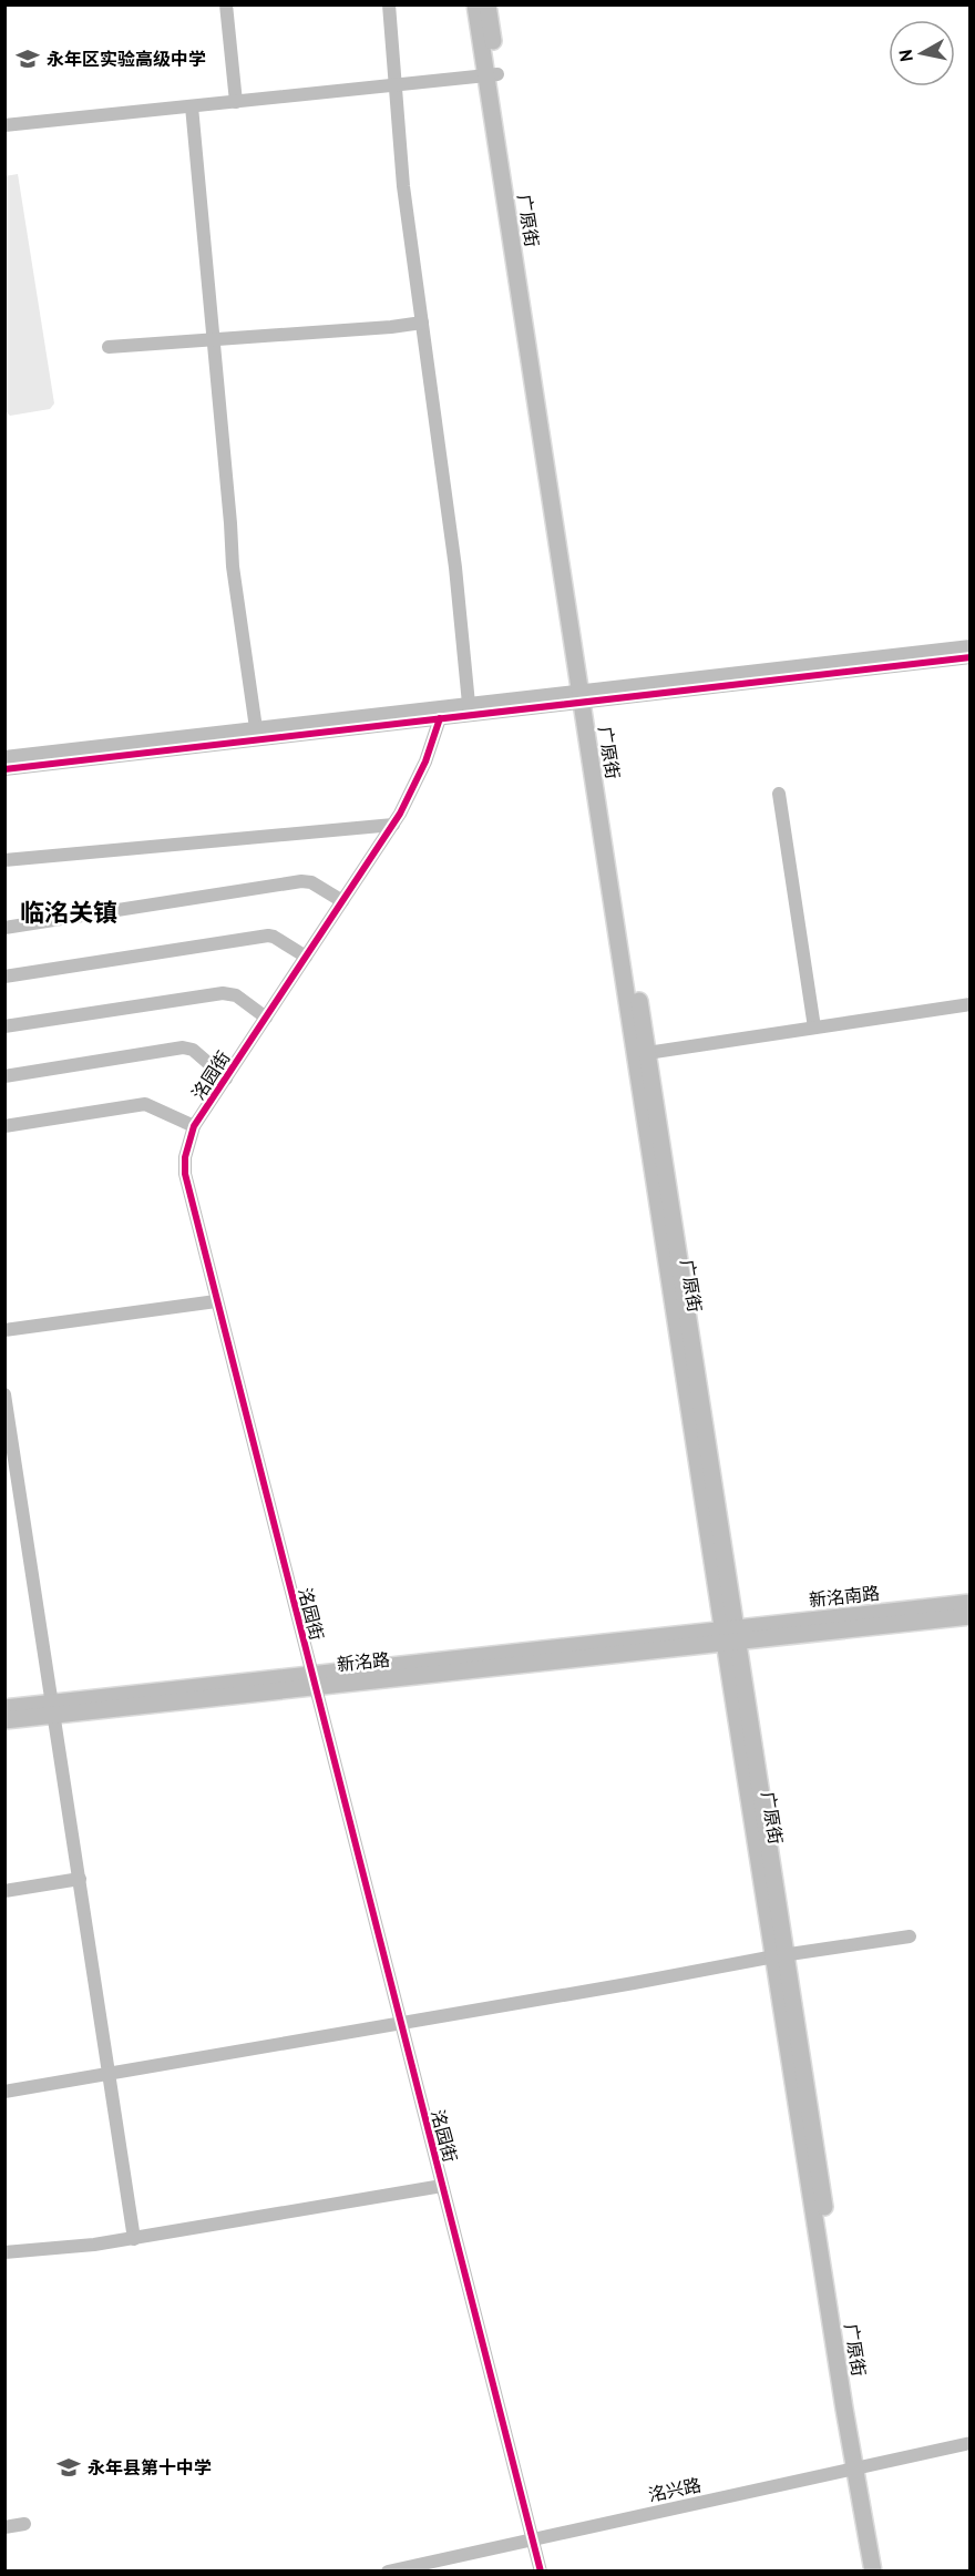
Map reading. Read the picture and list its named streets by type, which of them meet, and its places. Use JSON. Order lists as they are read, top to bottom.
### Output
{
  "streets": {
    "main road": ["广原街", "新洺南路", "新洺路"],
    "street": ["洺园街", "洺兴路"]
  },
  "crossings": [
    ["广原街", "新洺南路"],
    ["广原街", "新洺路"],
    ["广原街", "洺兴路"],
    ["洺园街", "新洺路"],
    ["洺园街", "洺兴路"],
    ["新洺南路", "新洺路"]
  ],
  "districts": ["临洺关镇"],
  "places": {
    "school or university": ["永年区实验高级中学", "永年县第十中学"]
  },
  "north": "left"
}
